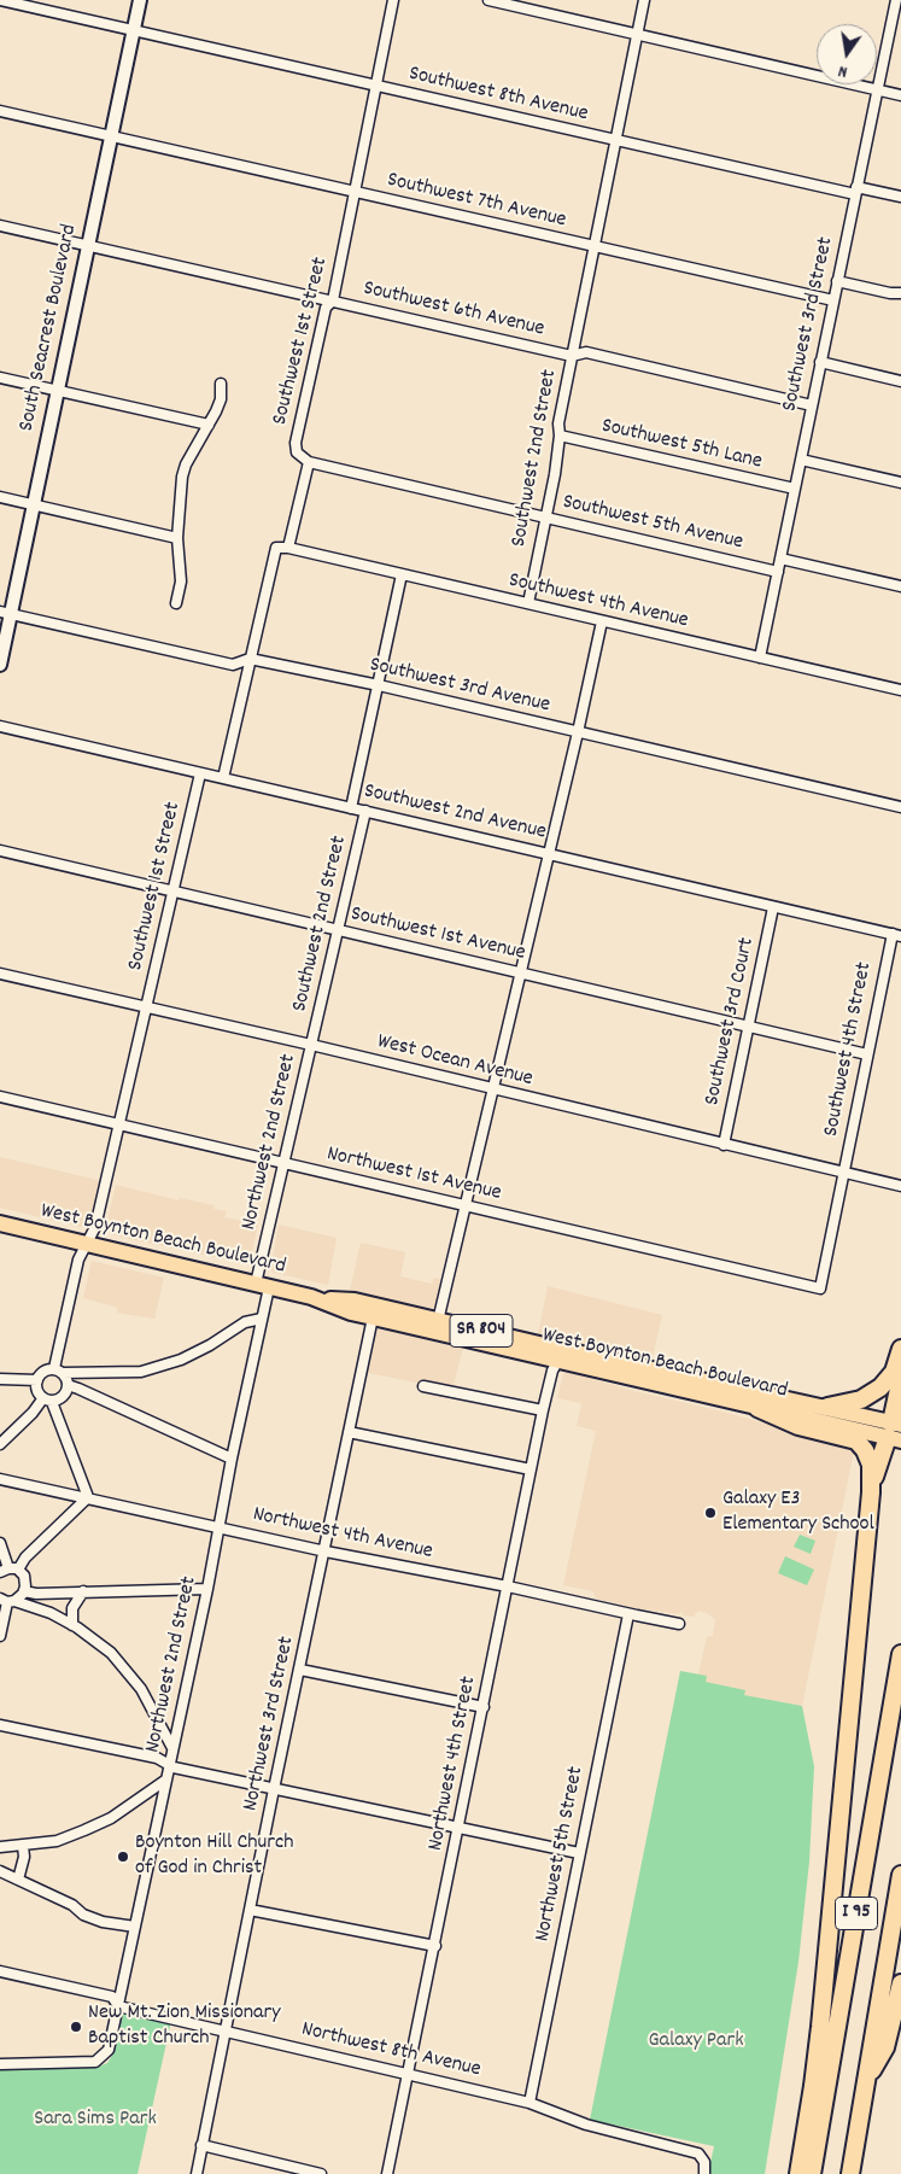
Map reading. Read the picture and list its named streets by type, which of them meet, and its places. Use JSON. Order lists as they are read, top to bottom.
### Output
{
  "streets": {
    "highway": ["I 95"],
    "main road": ["West Boynton Beach Boulevard", "SR 804"],
    "street": [
      "Southwest 8th Avenue",
      "Southwest 7th Avenue",
      "Southwest 6th Avenue",
      "Southwest 3rd Street",
      "South Seacrest Boulevard",
      "Southwest 1st Street",
      "Southwest 5th Lane",
      "Southwest 2nd Street",
      "Southwest 5th Avenue",
      "Southwest 4th Avenue",
      "Southwest 3rd Avenue",
      "Southwest 2nd Avenue",
      "Southwest 1st Avenue",
      "Southwest 3rd Court",
      "Southwest 4th Street",
      "West Ocean Avenue",
      "Northwest 2nd Street",
      "Northwest 1st Avenue",
      "Northwest 4th Avenue",
      "Northwest 3rd Street",
      "Northwest 4th Street",
      "Northwest 5th Street",
      "Northwest 8th Avenue"
    ]
  },
  "crossings": [
    ["Southwest 8th Avenue", "Southwest 3rd Street"],
    ["Southwest 8th Avenue", "South Seacrest Boulevard"],
    ["Southwest 8th Avenue", "Southwest 1st Street"],
    ["Southwest 8th Avenue", "Southwest 2nd Street"],
    ["Southwest 7th Avenue", "Southwest 3rd Street"],
    ["Southwest 7th Avenue", "South Seacrest Boulevard"],
    ["Southwest 7th Avenue", "Southwest 1st Street"],
    ["Southwest 7th Avenue", "Southwest 2nd Street"],
    ["Southwest 6th Avenue", "Southwest 3rd Street"],
    ["Southwest 6th Avenue", "South Seacrest Boulevard"],
    ["Southwest 6th Avenue", "Southwest 1st Street"],
    ["Southwest 6th Avenue", "Southwest 2nd Street"],
    ["Southwest 3rd Street", "Southwest 5th Lane"],
    ["Southwest 3rd Street", "Southwest 5th Avenue"],
    ["Southwest 3rd Street", "Southwest 4th Avenue"],
    ["South Seacrest Boulevard", "Southwest 3rd Avenue"],
    ["Southwest 1st Street", "Southwest 5th Avenue"],
    ["Southwest 1st Street", "Southwest 2nd Avenue"],
    ["Southwest 1st Street", "Southwest 1st Avenue"],
    ["Southwest 1st Street", "West Ocean Avenue"],
    ["Southwest 1st Street", "Northwest 1st Avenue"],
    ["Southwest 1st Street", "West Boynton Beach Boulevard"],
    ["Southwest 5th Lane", "Southwest 2nd Street"],
    ["Southwest 2nd Street", "Southwest 5th Avenue"],
    ["Southwest 2nd Street", "Southwest 4th Avenue"],
    ["Southwest 2nd Street", "Southwest 3rd Avenue"],
    ["Southwest 2nd Street", "Southwest 2nd Avenue"],
    ["Southwest 2nd Street", "Southwest 1st Avenue"],
    ["Southwest 2nd Street", "West Ocean Avenue"],
    ["Southwest 2nd Street", "Northwest 2nd Street"],
    ["Southwest 2nd Avenue", "Southwest 3rd Court"],
    ["Southwest 2nd Avenue", "Southwest 4th Street"],
    ["Southwest 1st Avenue", "Southwest 3rd Court"],
    ["Southwest 1st Avenue", "Southwest 4th Street"],
    ["Southwest 3rd Court", "West Ocean Avenue"],
    ["Southwest 4th Street", "West Ocean Avenue"],
    ["Southwest 4th Street", "Northwest 1st Avenue"],
    ["West Ocean Avenue", "Northwest 2nd Street"],
    ["West Ocean Avenue", "Northwest 1st Avenue"],
    ["Northwest 2nd Street", "Northwest 1st Avenue"],
    ["Northwest 2nd Street", "West Boynton Beach Boulevard"],
    ["Northwest 2nd Street", "Northwest 4th Avenue"],
    ["Northwest 2nd Street", "Northwest 8th Avenue"],
    ["West Boynton Beach Boulevard", "Northwest 3rd Street"],
    ["West Boynton Beach Boulevard", "Northwest 4th Street"],
    ["Northwest 4th Avenue", "Northwest 3rd Street"],
    ["Northwest 4th Avenue", "Northwest 4th Street"],
    ["Northwest 4th Avenue", "Northwest 5th Street"],
    ["Northwest 3rd Street", "Northwest 8th Avenue"],
    ["Northwest 4th Street", "Northwest 8th Avenue"],
    ["Northwest 5th Street", "Northwest 8th Avenue"]
  ],
  "parks": ["Galaxy Park", "Sara Sims Park"],
  "places": ["Galaxy E3 Elementary School", "Boynton Hill Church of God in Christ", "New Mt. Zion Missionary Baptist Church"],
  "north": "bottom"
}
